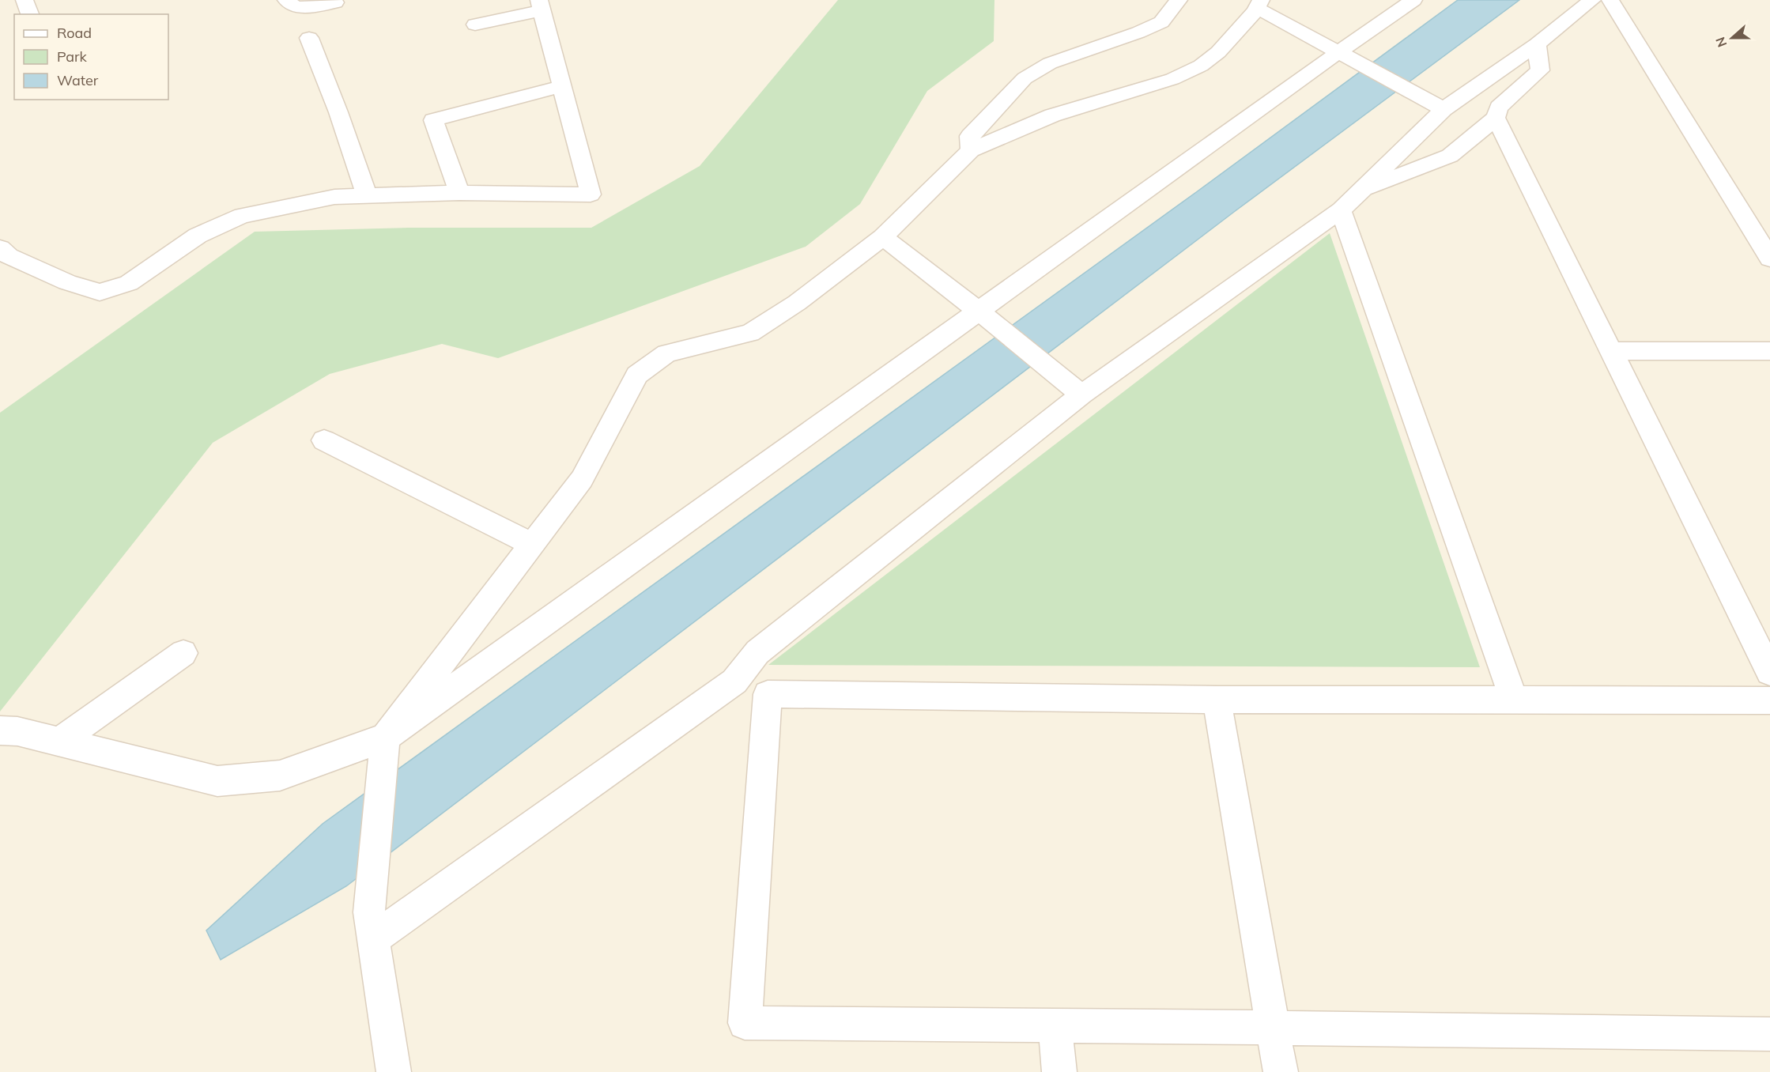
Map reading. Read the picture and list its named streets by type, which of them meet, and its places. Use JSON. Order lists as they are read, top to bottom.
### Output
{
  "legend": ["Road", "Park", "Water"],
  "north": "left"
}
